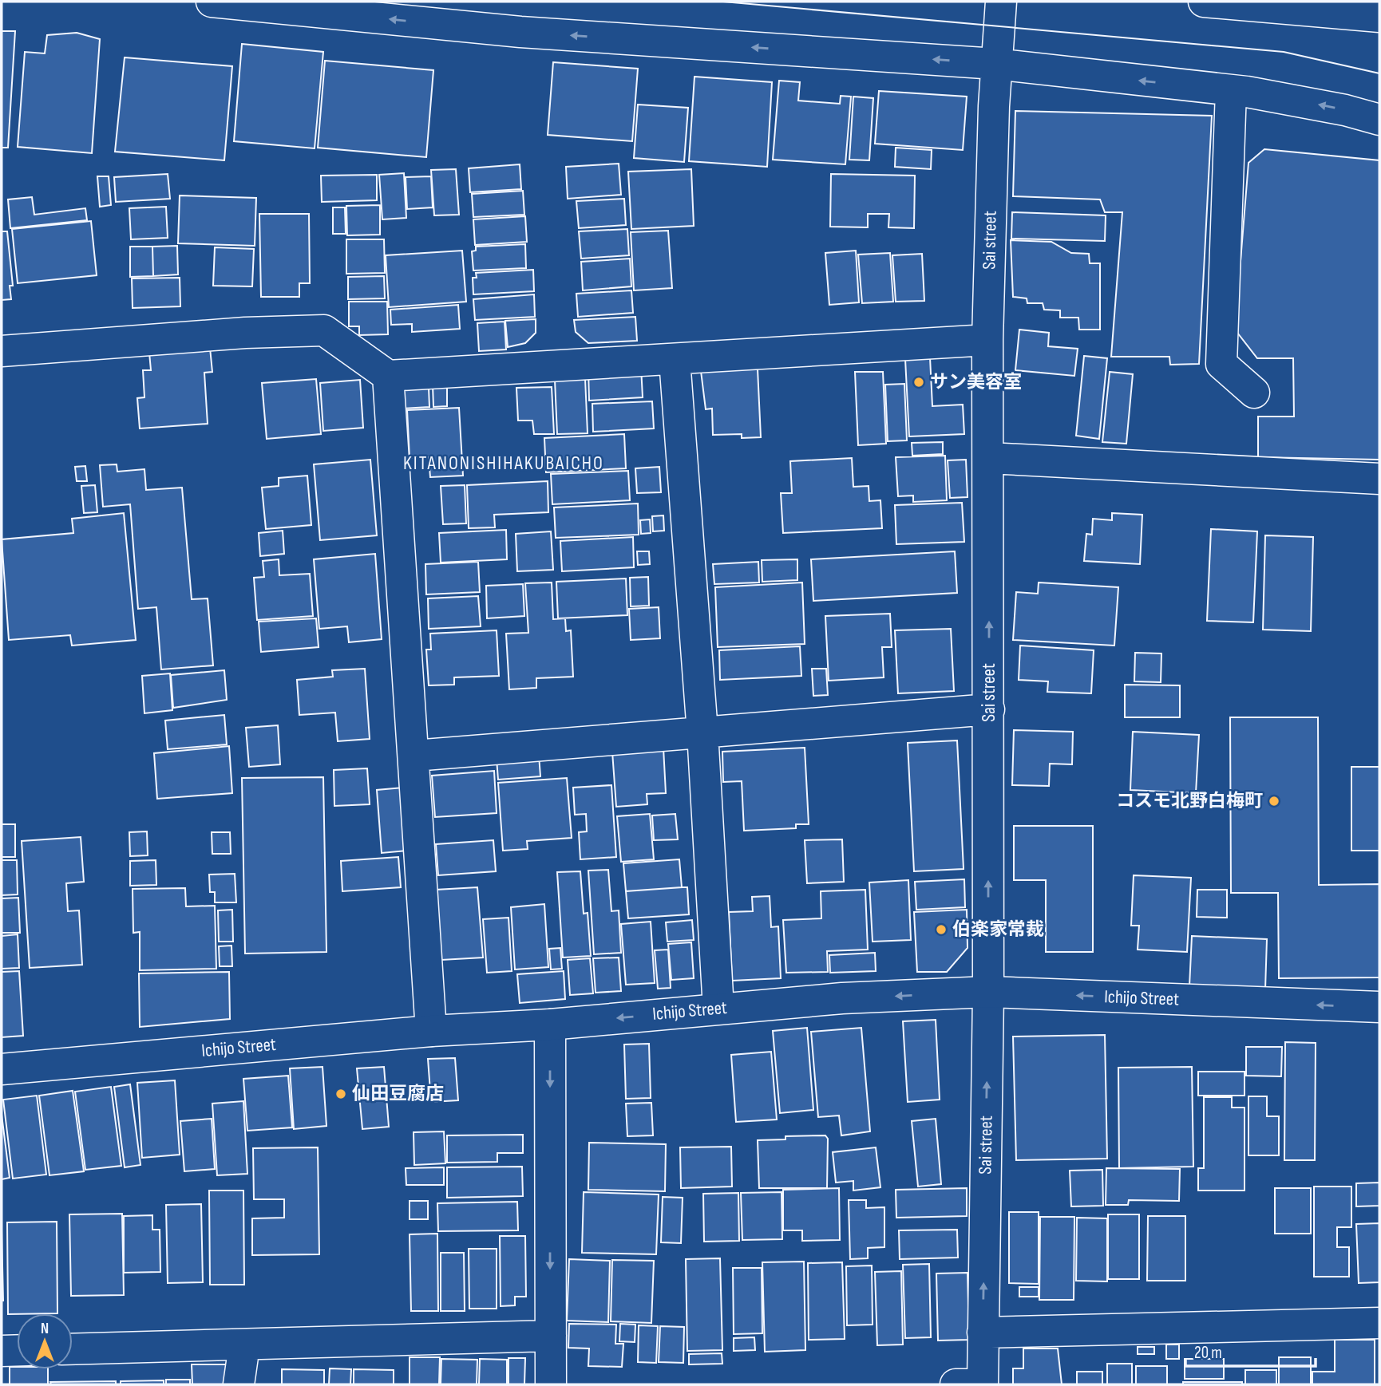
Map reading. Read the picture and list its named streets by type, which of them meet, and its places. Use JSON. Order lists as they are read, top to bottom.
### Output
{
  "streets": {
    "street": ["Sai street", "Ichijo Street"]
  },
  "crossings": [
    ["Sai street", "Ichijo Street"]
  ],
  "one_way": ["Sai street", "Ichijo Street"],
  "districts": ["KITANONISHIHAKUBAICHO"],
  "places": [
    "サン美容室",
    "コスモ北野白梅町",
    "伯楽家常裁",
    "仙田豆腐店"
  ],
  "scale_bar": "20 m",
  "north": "top"
}
